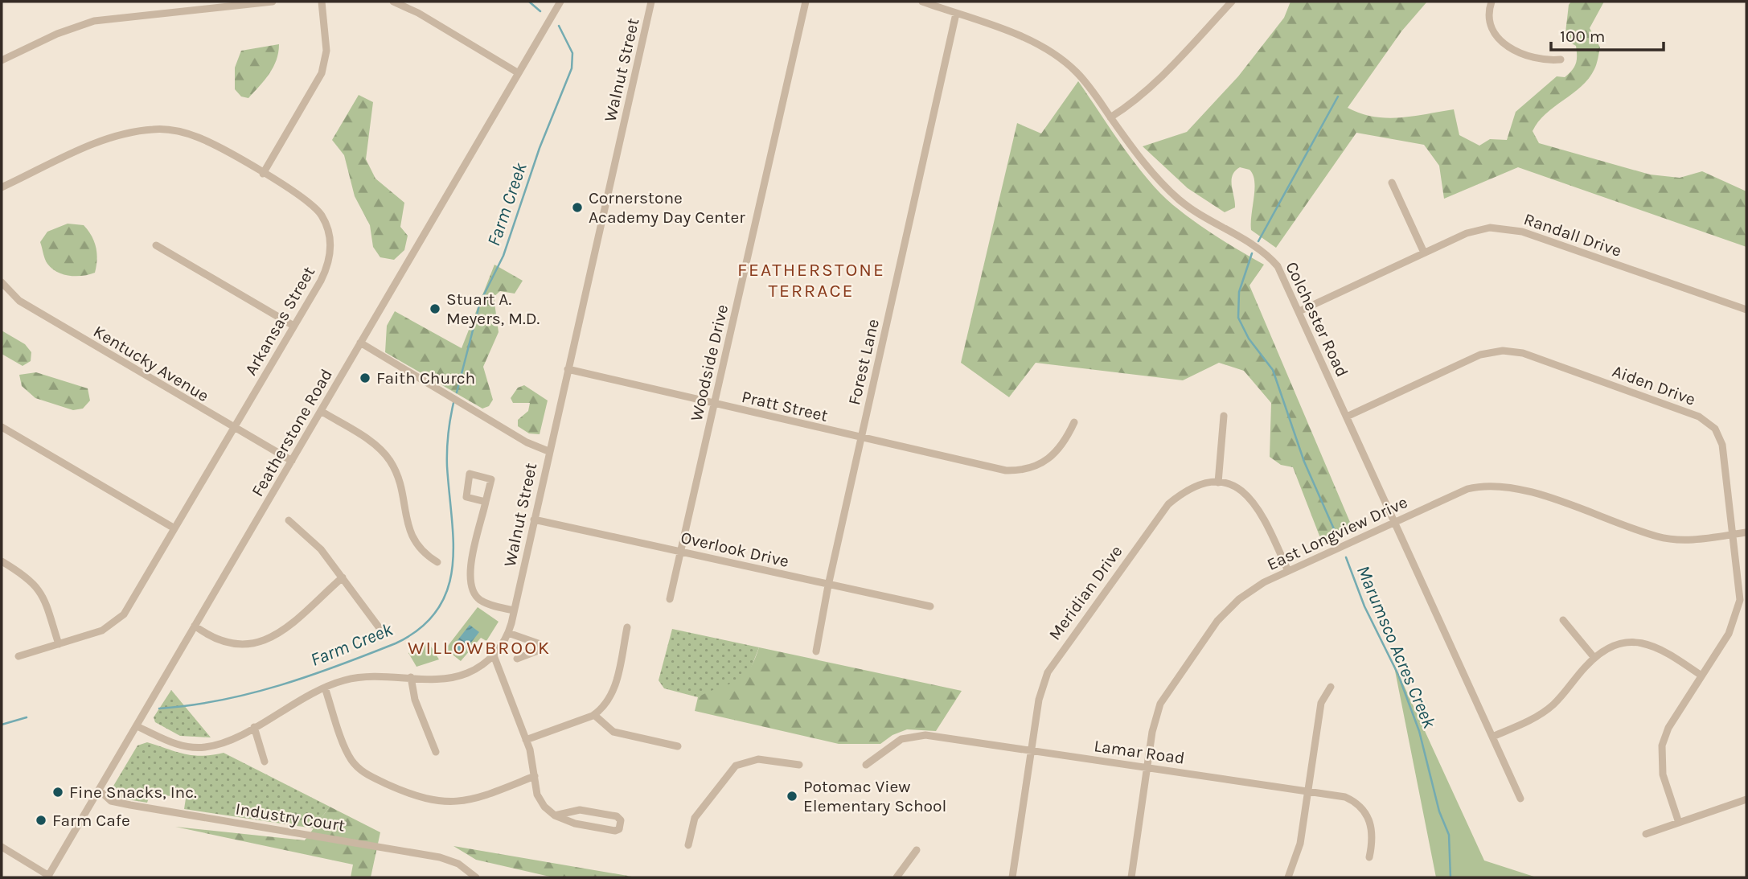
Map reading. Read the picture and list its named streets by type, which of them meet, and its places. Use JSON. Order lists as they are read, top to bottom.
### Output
{
  "streets": {
    "street": [
      "Walnut Street",
      "Randall Drive",
      "Colchester Road",
      "Arkansas Street",
      "Forest Lane",
      "Woodside Drive",
      "Kentucky Avenue",
      "Aiden Drive",
      "Pratt Street",
      "Featherstone Road",
      "East Longview Drive",
      "Overlook Drive",
      "Meridian Drive",
      "Lamar Road",
      "Industry Court"
    ]
  },
  "crossings": [
    ["Walnut Street", "Pratt Street"],
    ["Walnut Street", "Featherstone Road"],
    ["Walnut Street", "Overlook Drive"],
    ["Randall Drive", "Colchester Road"],
    ["Colchester Road", "Forest Lane"],
    ["Colchester Road", "Aiden Drive"],
    ["Colchester Road", "East Longview Drive"],
    ["Arkansas Street", "Kentucky Avenue"],
    ["Forest Lane", "Pratt Street"],
    ["Forest Lane", "Overlook Drive"],
    ["Woodside Drive", "Pratt Street"],
    ["Woodside Drive", "Overlook Drive"],
    ["Kentucky Avenue", "Featherstone Road"],
    ["Aiden Drive", "East Longview Drive"],
    ["Featherstone Road", "Industry Court"],
    ["East Longview Drive", "Lamar Road"],
    ["Meridian Drive", "Lamar Road"]
  ],
  "districts": ["FEATHERSTONE TERRACE", "WILLOWBROOK"],
  "water": ["Farm Creek", "Marumsco Acres Creek"],
  "places": [
    "Cornerstone Academy Day Center",
    "Stuart A. Meyers, M.D.",
    "Faith Church",
    "Fine Snacks, Inc.",
    "Potomac View Elementary School",
    "Farm Cafe"
  ],
  "scale_bar": "100 m"
}
